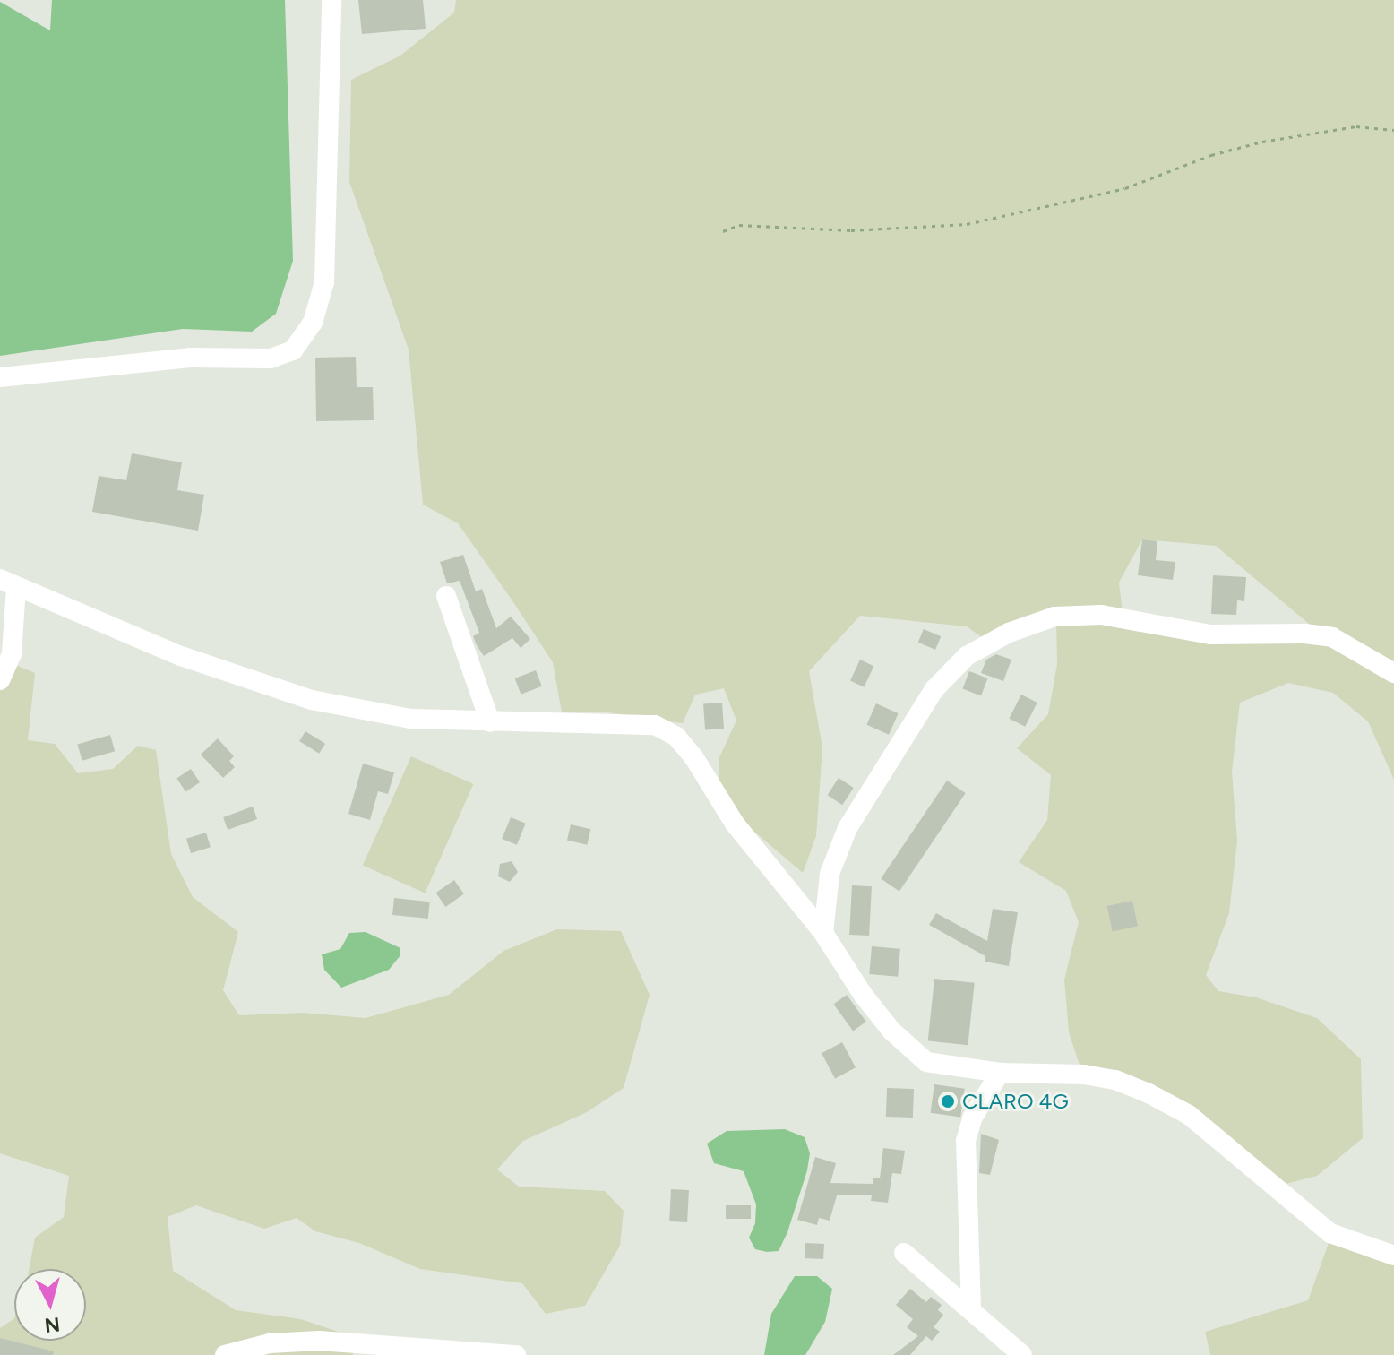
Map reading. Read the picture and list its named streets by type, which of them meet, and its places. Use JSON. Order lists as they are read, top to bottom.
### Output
{
  "places": ["CLARO 4G"],
  "north": "bottom"
}
